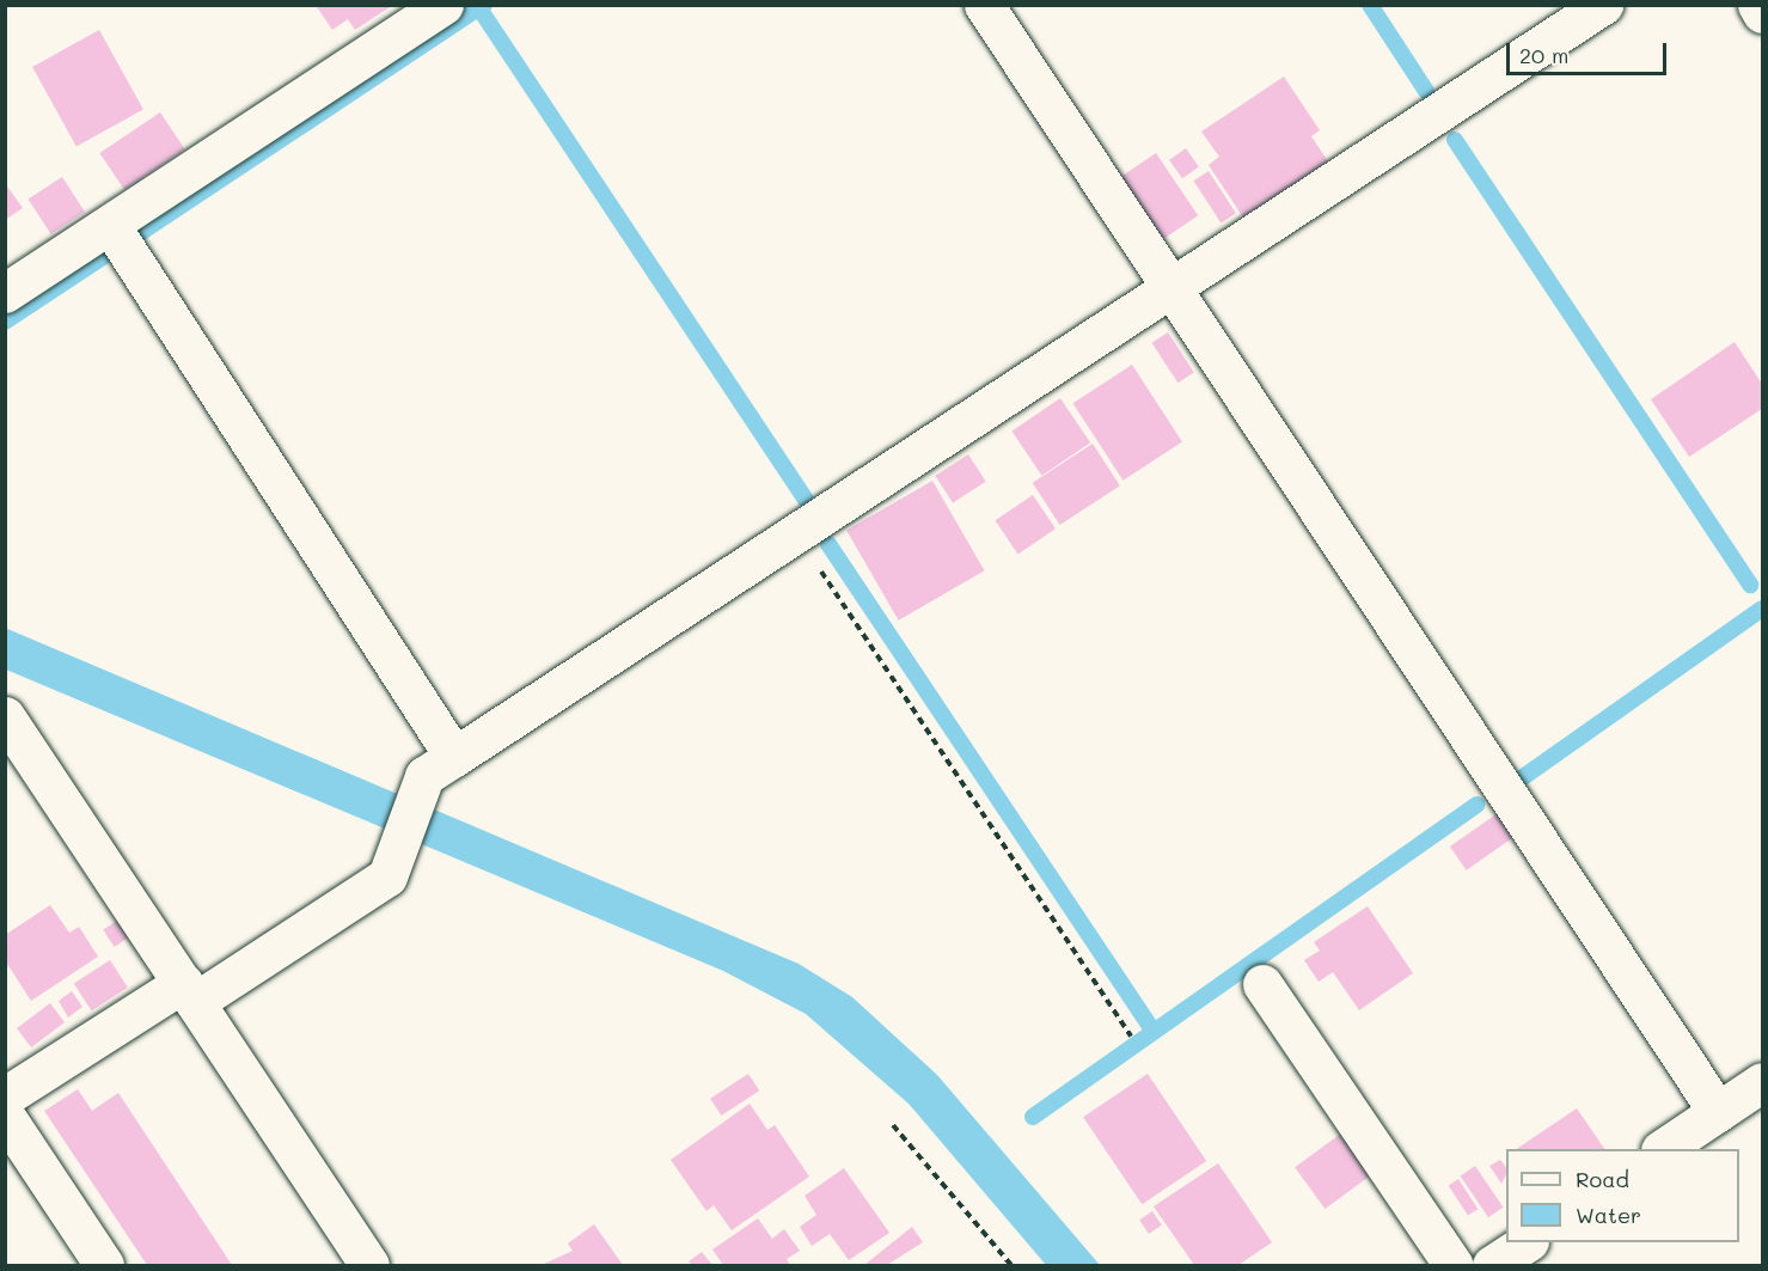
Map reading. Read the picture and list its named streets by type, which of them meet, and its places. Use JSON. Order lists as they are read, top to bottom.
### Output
{
  "legend": ["Road", "Water"],
  "scale_bar": "20 m"
}
